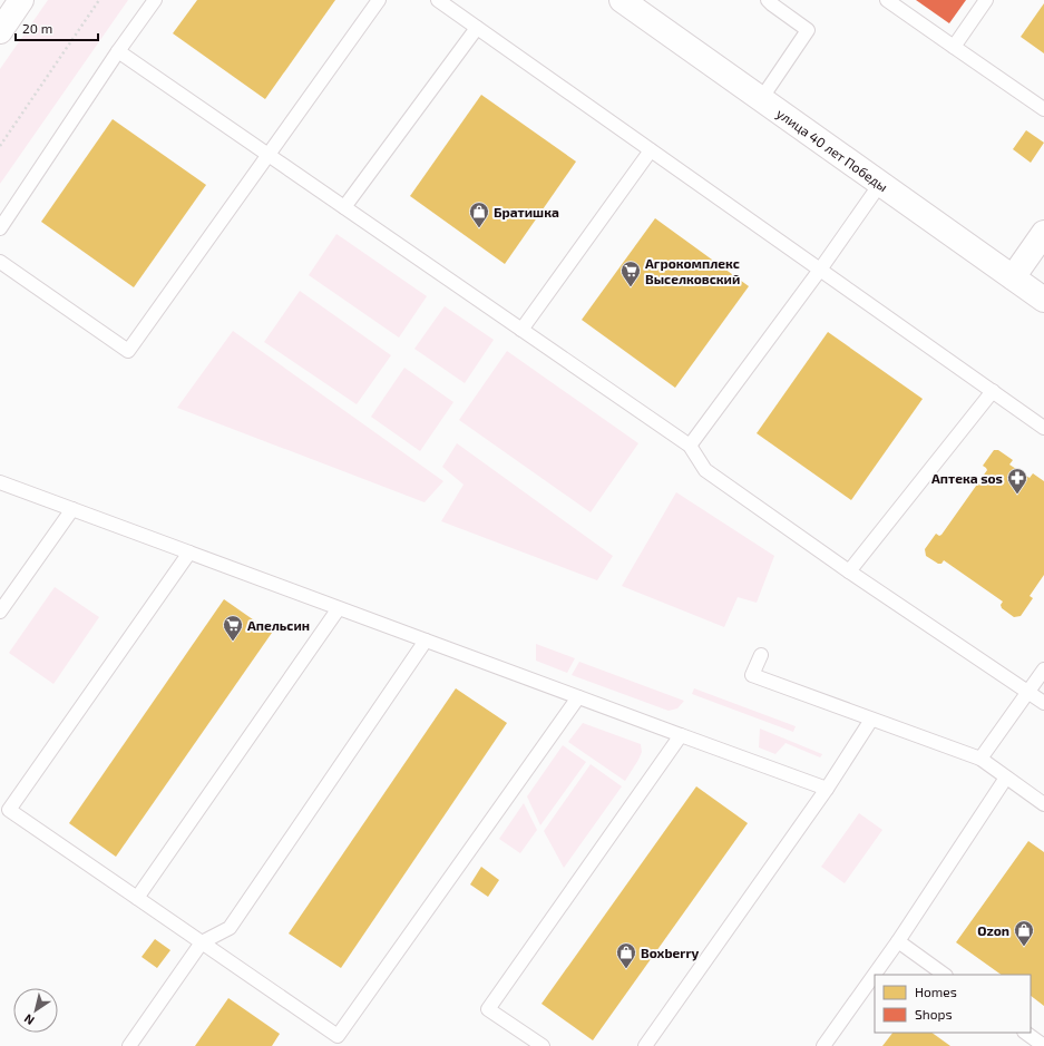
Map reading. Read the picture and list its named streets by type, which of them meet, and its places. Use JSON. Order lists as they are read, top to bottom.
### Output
{
  "streets": {
    "street": ["улица 40 лет Победы"]
  },
  "places": {
    "shop": ["Братишка", "Ozon", "Boxberry"],
    "supermarket": ["Агрокомплекс Выселковский", "Апельсин"],
    "pharmacy": ["Аптека sos"]
  },
  "legend": ["Homes", "Shops"],
  "scale_bar": "20 m",
  "north": "bottom left"
}
